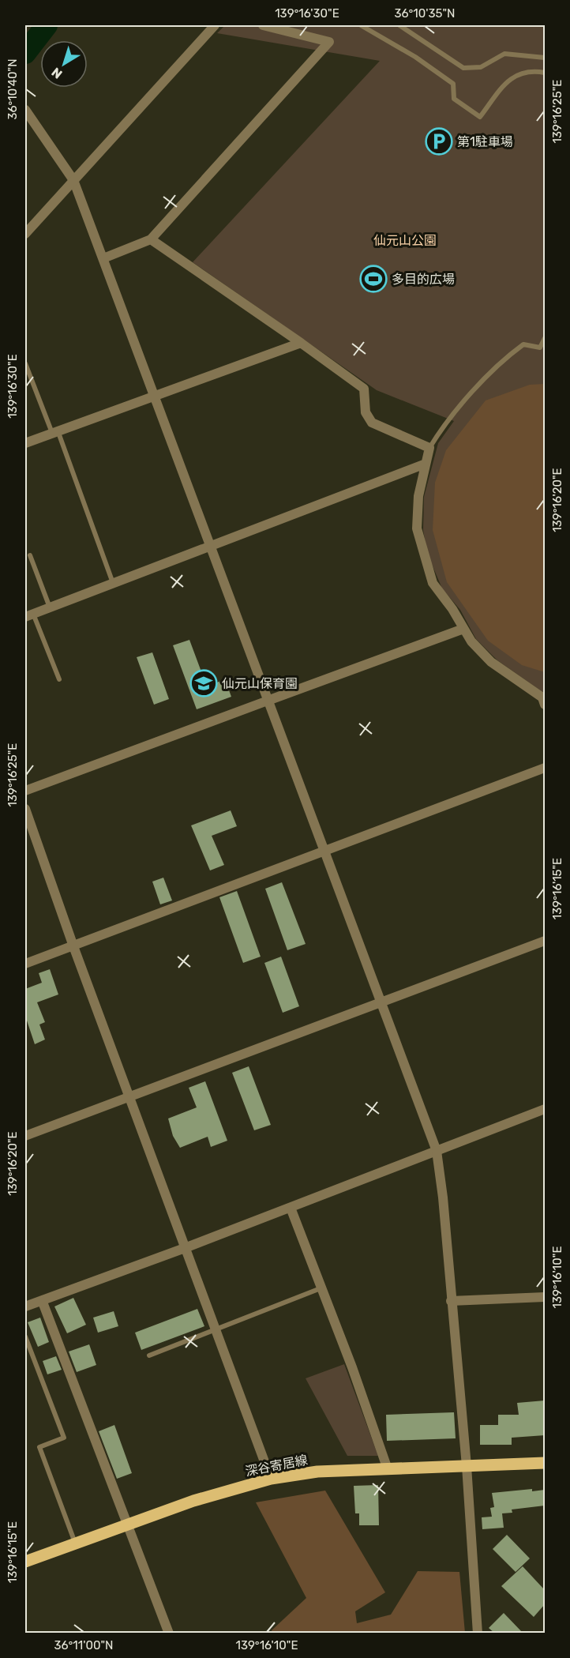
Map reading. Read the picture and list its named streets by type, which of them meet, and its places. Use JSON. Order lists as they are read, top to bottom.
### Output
{
  "streets": {
    "main road": ["深谷寄居線"]
  },
  "parks": ["仙元山公園"],
  "places": {
    "parking": ["第1駐車場"],
    "sports": ["多目的広場"],
    "school or university": ["仙元山保育園"]
  },
  "north": "bottom left",
  "coordinates": [
    "139°16'30\"E",
    "36°10'35\"N",
    "36°10'40\"N",
    "139°16'25\"E",
    "139°16'20\"E",
    "139°16'15\"E",
    "139°16'10\"E",
    "36°11'00\"N"
  ]
}
